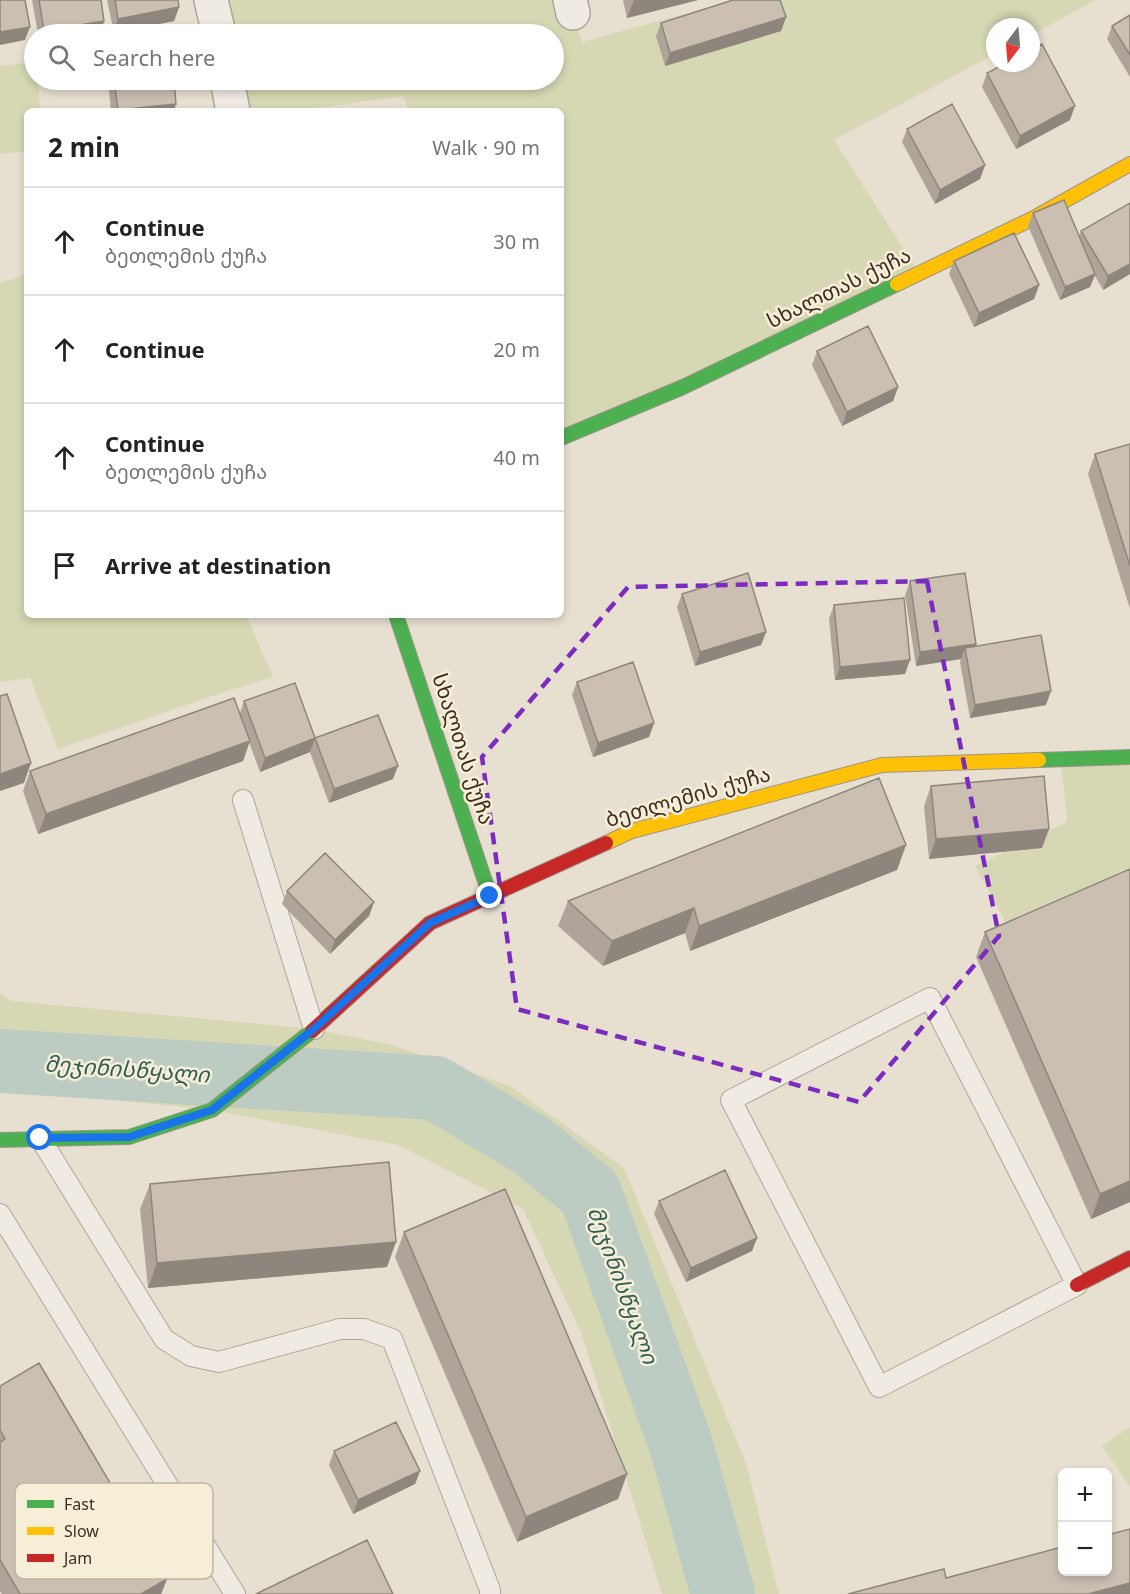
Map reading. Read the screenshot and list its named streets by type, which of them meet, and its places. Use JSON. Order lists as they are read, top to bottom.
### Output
{
  "streets": {
    "street": ["სხალთას ქუჩა", "ბეთლემის ქუჩა"]
  },
  "crossings": [
    ["სხალთას ქუჩა", "ბეთლემის ქუჩა"]
  ],
  "water": ["მეჯინისწყალი"],
  "legend": ["Fast", "Slow", "Jam"],
  "north": "bottom",
  "page": {
    "search": "Search here",
    "heading": ["2 min", "Walk · 90 m"],
    "list": [
      ["Continue", "ბეთლემის ქუჩა", "30 m"],
      ["Continue", "20 m"],
      ["Continue", "ბეთლემის ქუჩა", "40 m"],
      "Arrive at destination"
    ],
    "map_buttons": ["+", "−"]
  }
}
